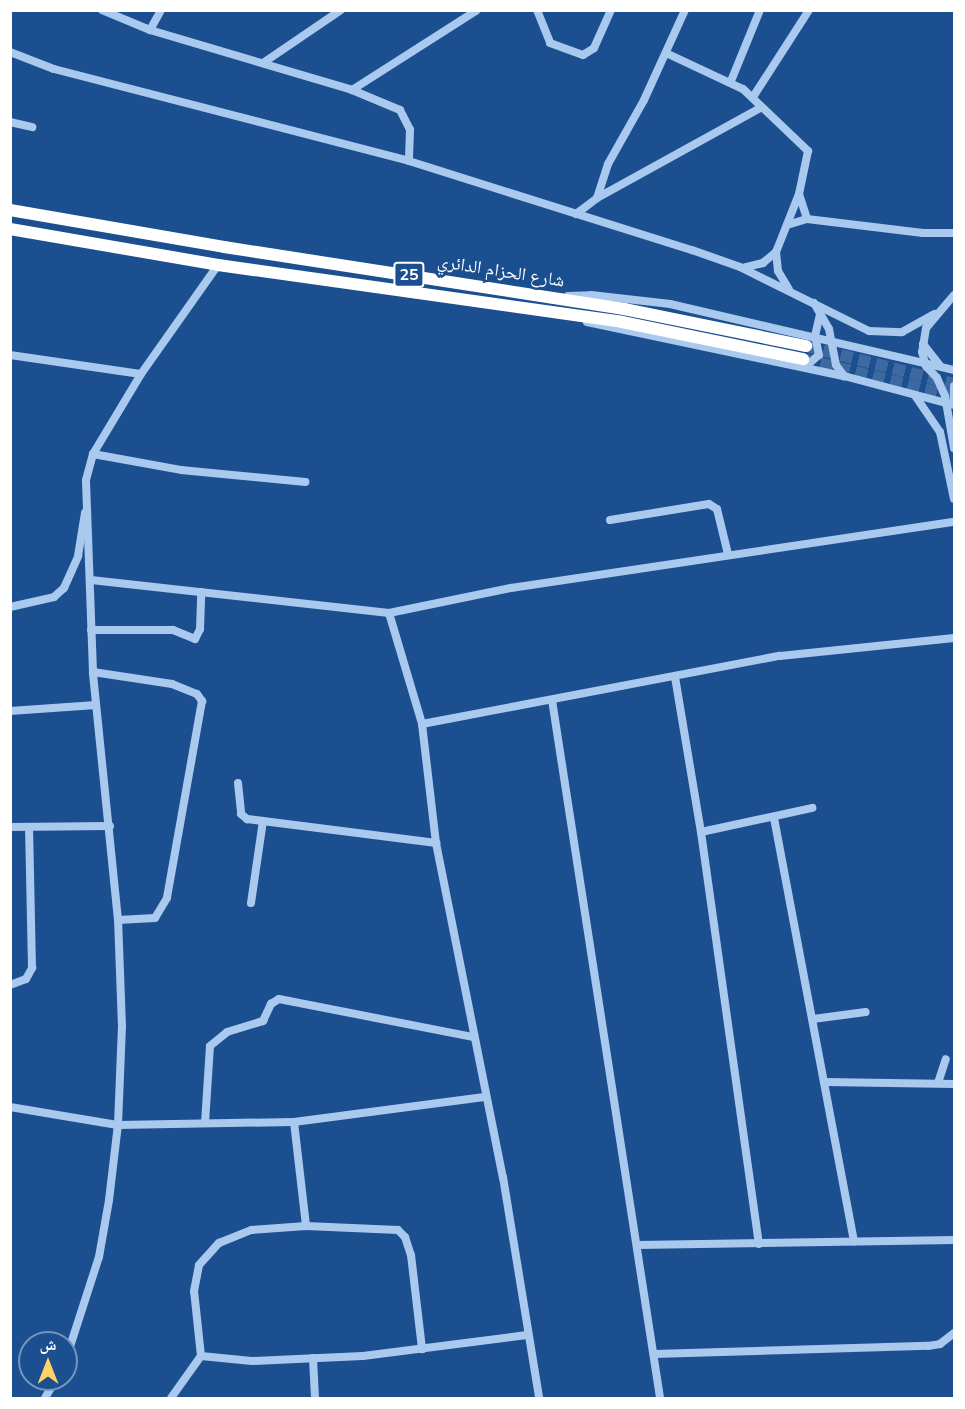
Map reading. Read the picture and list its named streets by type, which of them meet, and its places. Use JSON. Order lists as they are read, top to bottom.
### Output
{
  "streets": {
    "highway": ["شارع الحزام الدائري", "25"]
  },
  "north": "top"
}
